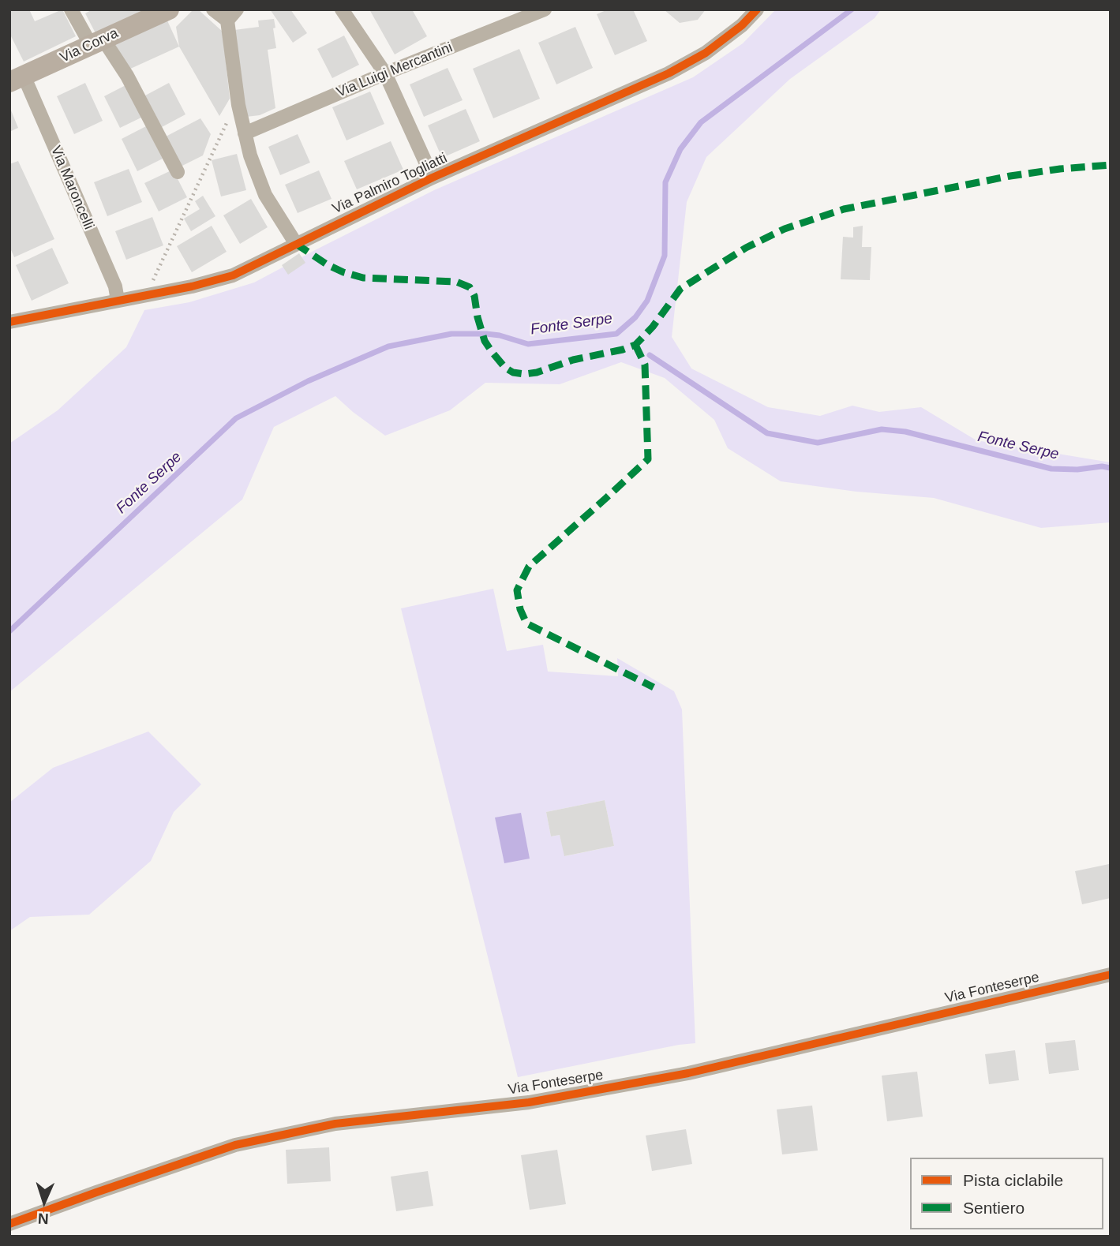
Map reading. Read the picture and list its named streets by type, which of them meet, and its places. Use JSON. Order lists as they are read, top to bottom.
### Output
{
  "streets": {
    "street": [
      "Via Corva",
      "Via Luigi Mercantini",
      "Via Palmiro Togliatti",
      "Via Maroncelli",
      "Via Fonteserpe"
    ]
  },
  "crossings": [
    ["Via Corva", "Via Maroncelli"],
    ["Via Palmiro Togliatti", "Via Maroncelli"]
  ],
  "water": ["Fonte Serpe"],
  "legend": ["Pista ciclabile", "Sentiero"],
  "north": "bottom"
}
